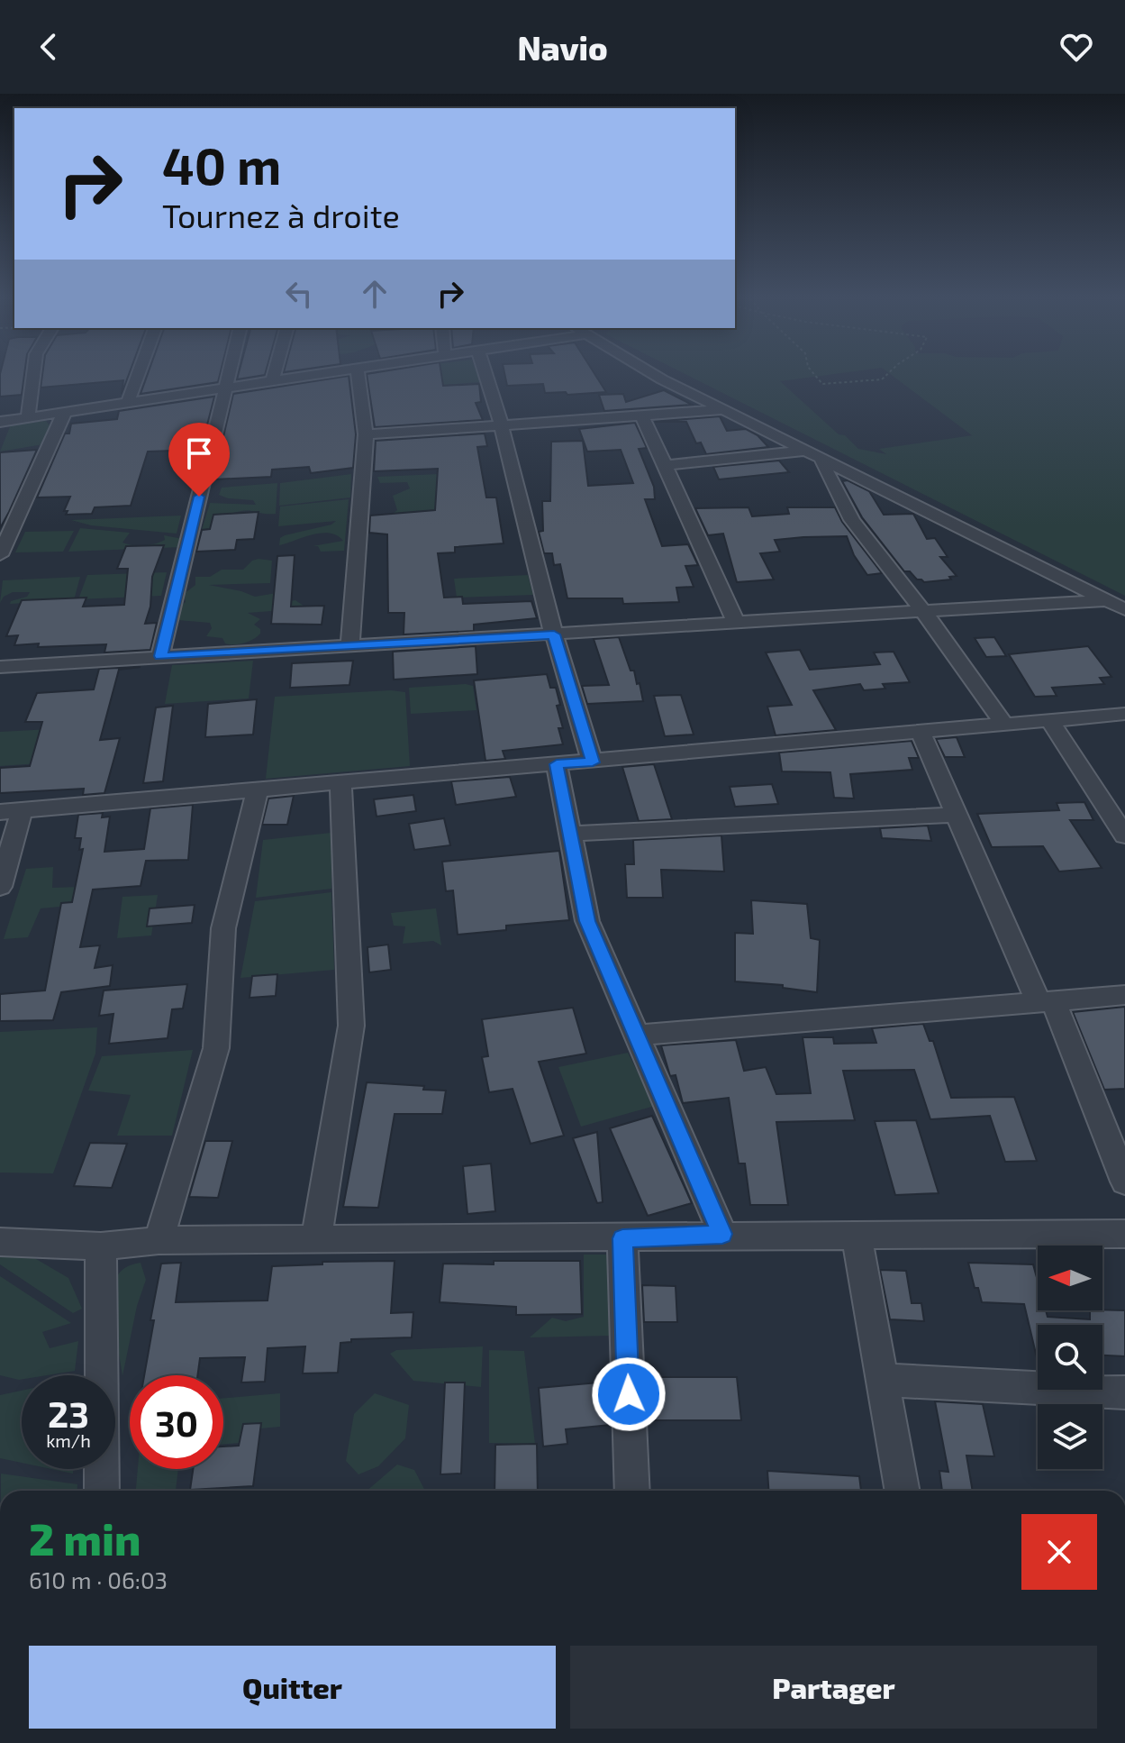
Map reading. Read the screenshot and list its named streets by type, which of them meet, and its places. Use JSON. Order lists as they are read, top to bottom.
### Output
{
  "north": "left",
  "page": {
    "header": "Navio",
    "turn": ["40 m", "Tournez à droite"],
    "speed": "23 km/h",
    "limit": "30",
    "heading": ["2 min", "610 m · 06:03"],
    "buttons": ["Quitter", "Partager"]
  }
}
